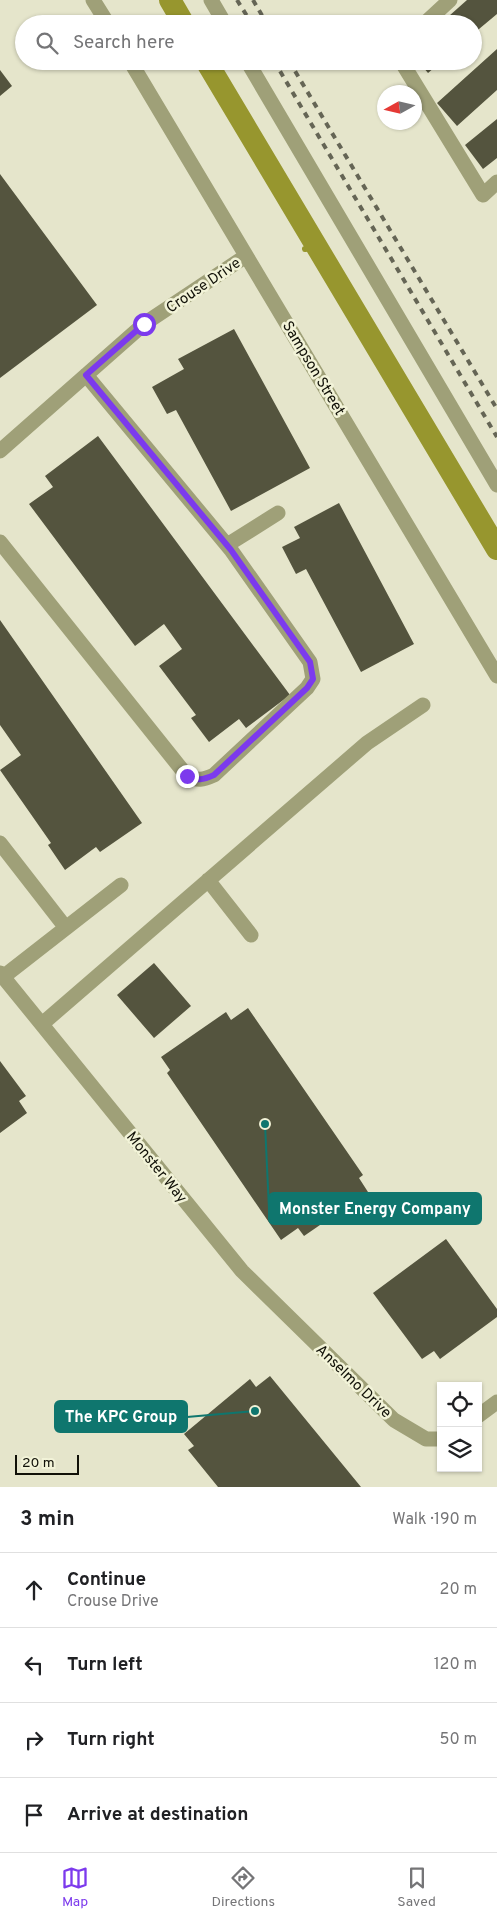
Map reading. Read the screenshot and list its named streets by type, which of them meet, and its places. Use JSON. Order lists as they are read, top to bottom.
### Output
{
  "streets": {
    "street": [
      "Crouse Drive",
      "Sampson Street",
      "Monster Way",
      "Anselmo Drive"
    ]
  },
  "crossings": [
    ["Crouse Drive", "Sampson Street"],
    ["Monster Way", "Anselmo Drive"]
  ],
  "places": ["Monster Energy Company", "The KPC Group"],
  "scale_bar": "20 m",
  "north": "left",
  "page": {
    "search": "Search here",
    "scale": "20 m",
    "heading": ["3 min", "Walk · 190 m"],
    "list": [
      ["Continue", "Crouse Drive", "20 m"],
      ["Turn left", "120 m"],
      ["Turn right", "50 m"],
      "Arrive at destination"
    ],
    "nav": ["Map", "Directions", "Saved"]
  }
}
